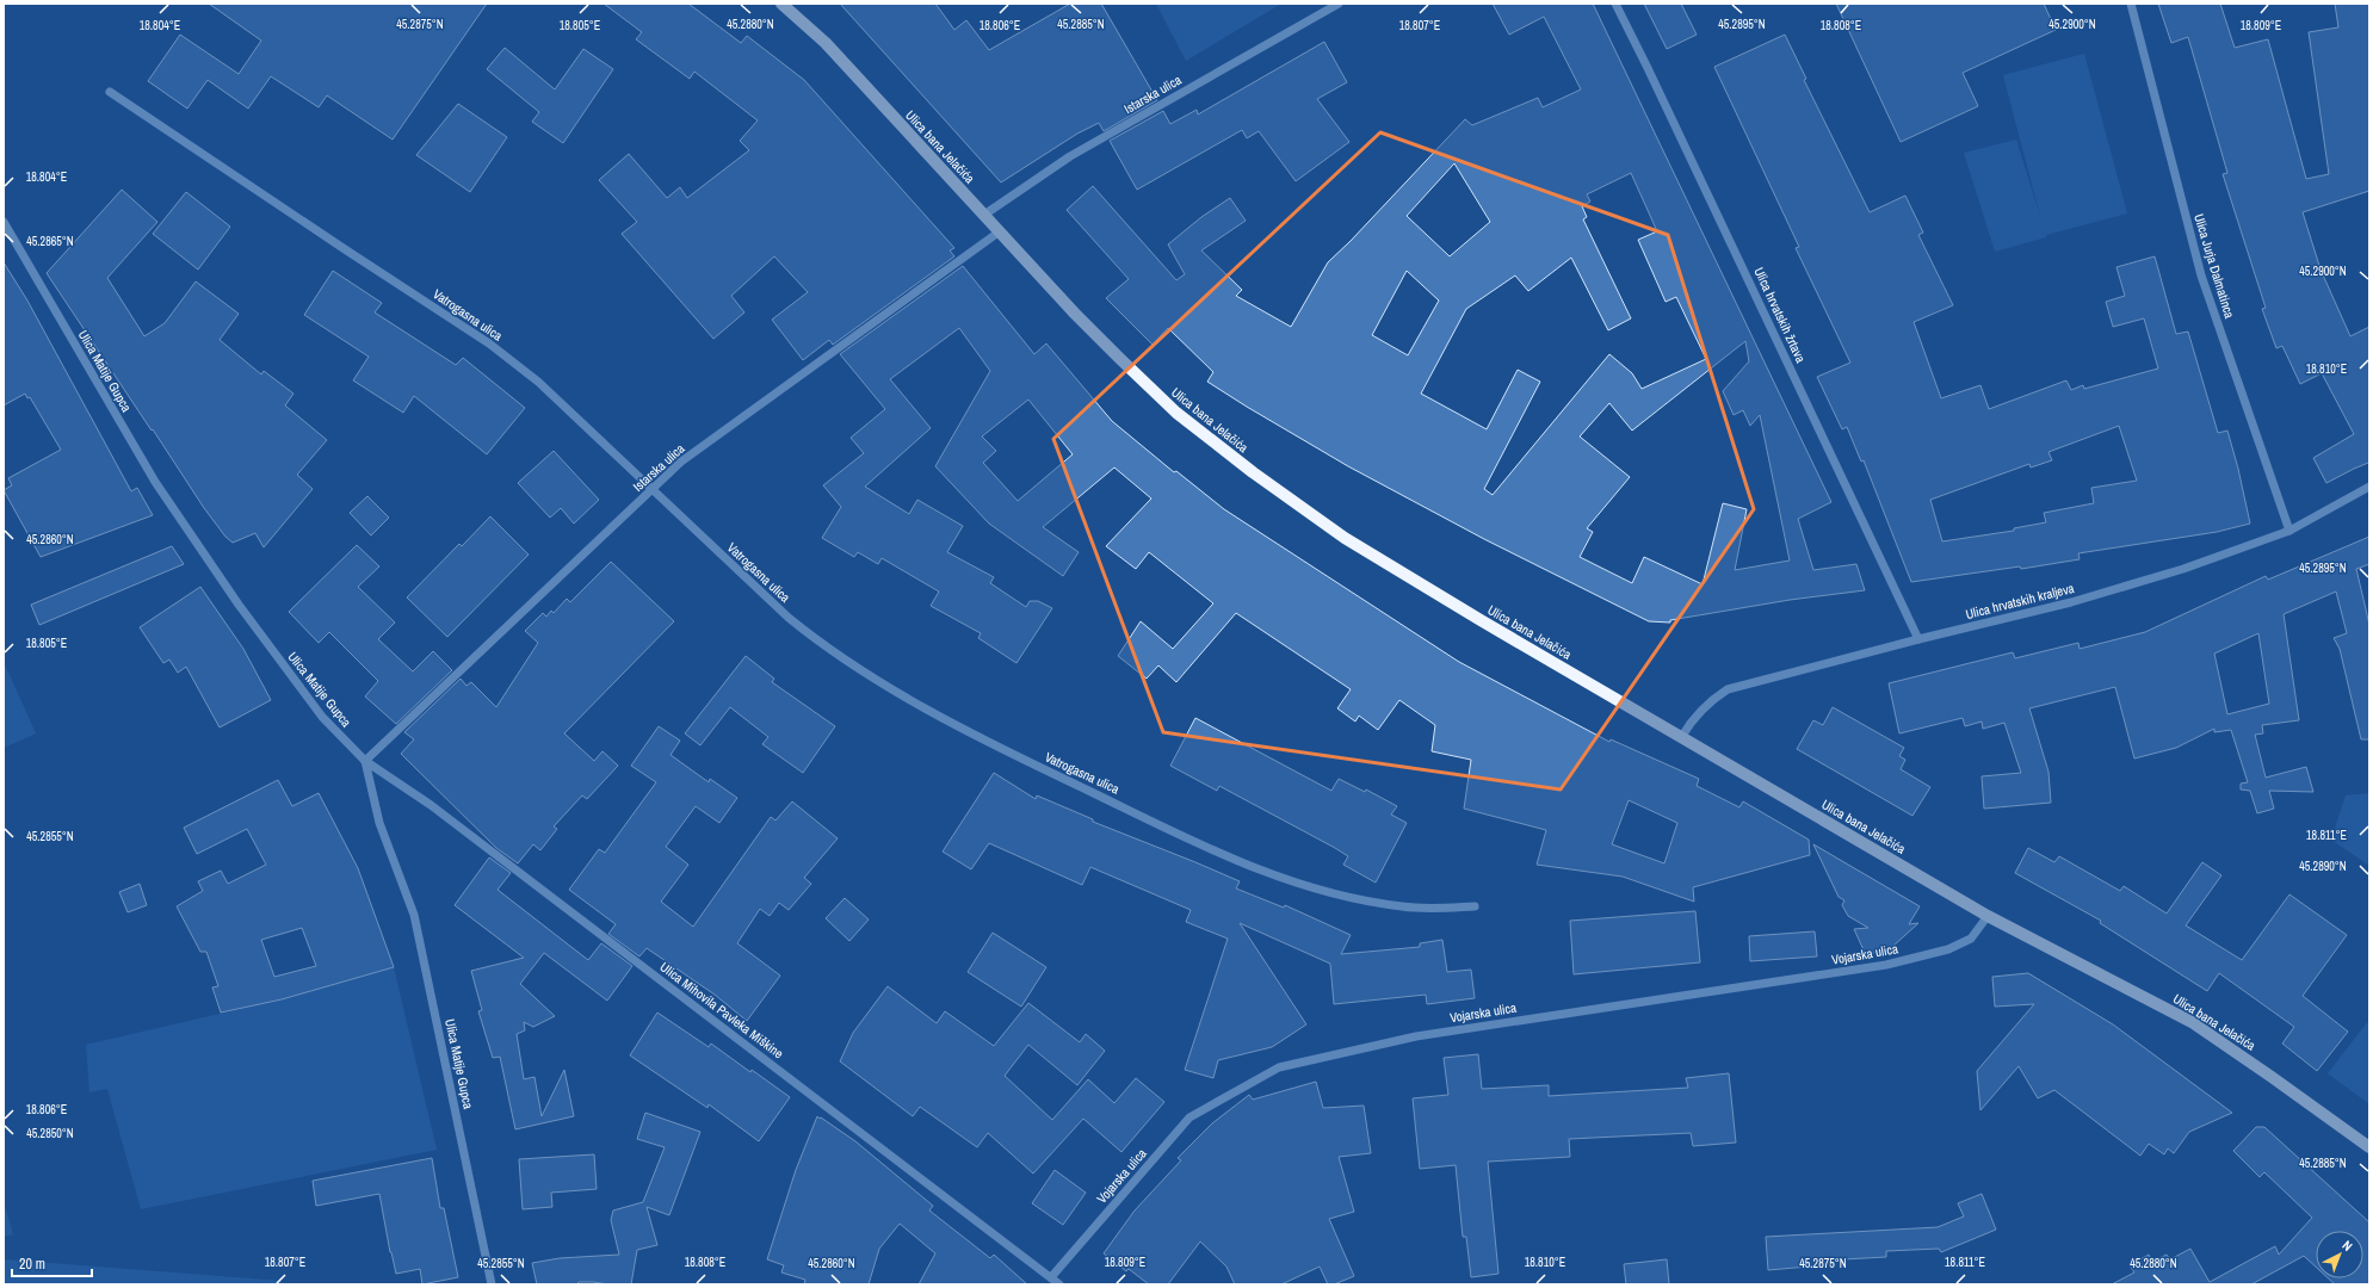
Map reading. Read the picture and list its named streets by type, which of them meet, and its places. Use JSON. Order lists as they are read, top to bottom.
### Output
{
  "streets": {
    "main road": ["Ulica bana Jelačića"],
    "street": [
      "Istarska ulica",
      "Ulica Jurja Dalmatinca",
      "Vatrogasna ulica",
      "Ulica hrvatskih žrtava",
      "Ulica Matije Gupca",
      "Ulica hrvatskih kraljeva",
      "Vojarska ulica",
      "Ulica Mihovila Pavleka Miškine"
    ]
  },
  "crossings": [
    ["Istarska ulica", "Ulica bana Jelačića"],
    ["Istarska ulica", "Vatrogasna ulica"],
    ["Istarska ulica", "Ulica Matije Gupca"],
    ["Istarska ulica", "Ulica Mihovila Pavleka Miškine"],
    ["Ulica bana Jelačića", "Ulica hrvatskih kraljeva"],
    ["Ulica bana Jelačića", "Vojarska ulica"],
    ["Ulica Jurja Dalmatinca", "Ulica hrvatskih kraljeva"],
    ["Ulica hrvatskih žrtava", "Ulica hrvatskih kraljeva"],
    ["Ulica Matije Gupca", "Ulica Mihovila Pavleka Miškine"],
    ["Vojarska ulica", "Ulica Mihovila Pavleka Miškine"]
  ],
  "scale_bar": "20 m",
  "north": "top right",
  "coordinates": [
    "45.2875°N",
    "45.2880°N",
    "45.2885°N",
    "45.2895°N",
    "45.2900°N",
    "18.804°E",
    "18.805°E",
    "18.806°E",
    "18.807°E",
    "18.808°E",
    "18.809°E",
    "45.2865°N",
    "18.810°E",
    "45.2860°N",
    "18.811°E",
    "45.2855°N",
    "45.2890°N",
    "45.2850°N"
  ]
}
